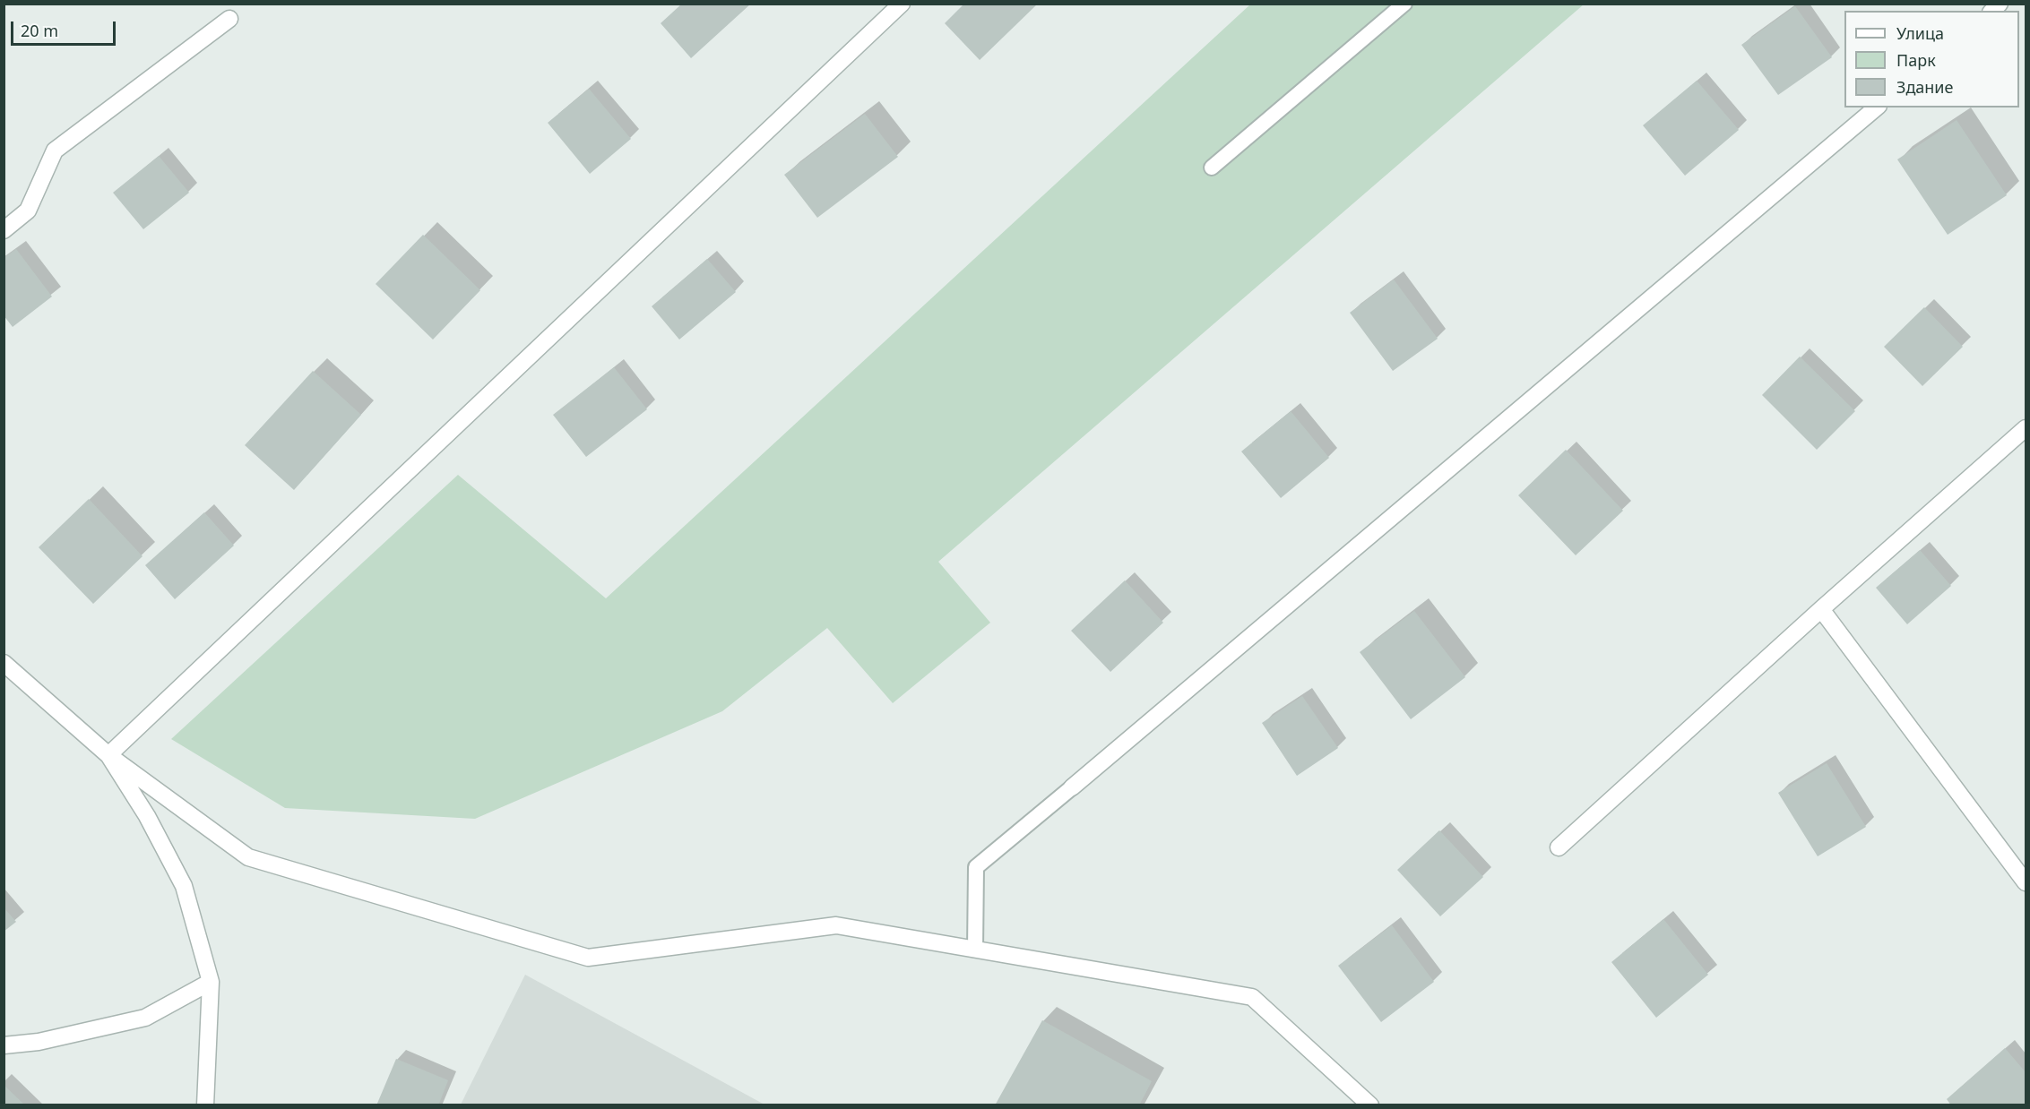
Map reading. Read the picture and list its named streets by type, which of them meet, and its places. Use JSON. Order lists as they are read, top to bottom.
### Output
{
  "legend": ["Улица", "Парк", "Здание"],
  "scale_bar": "20 m"
}
